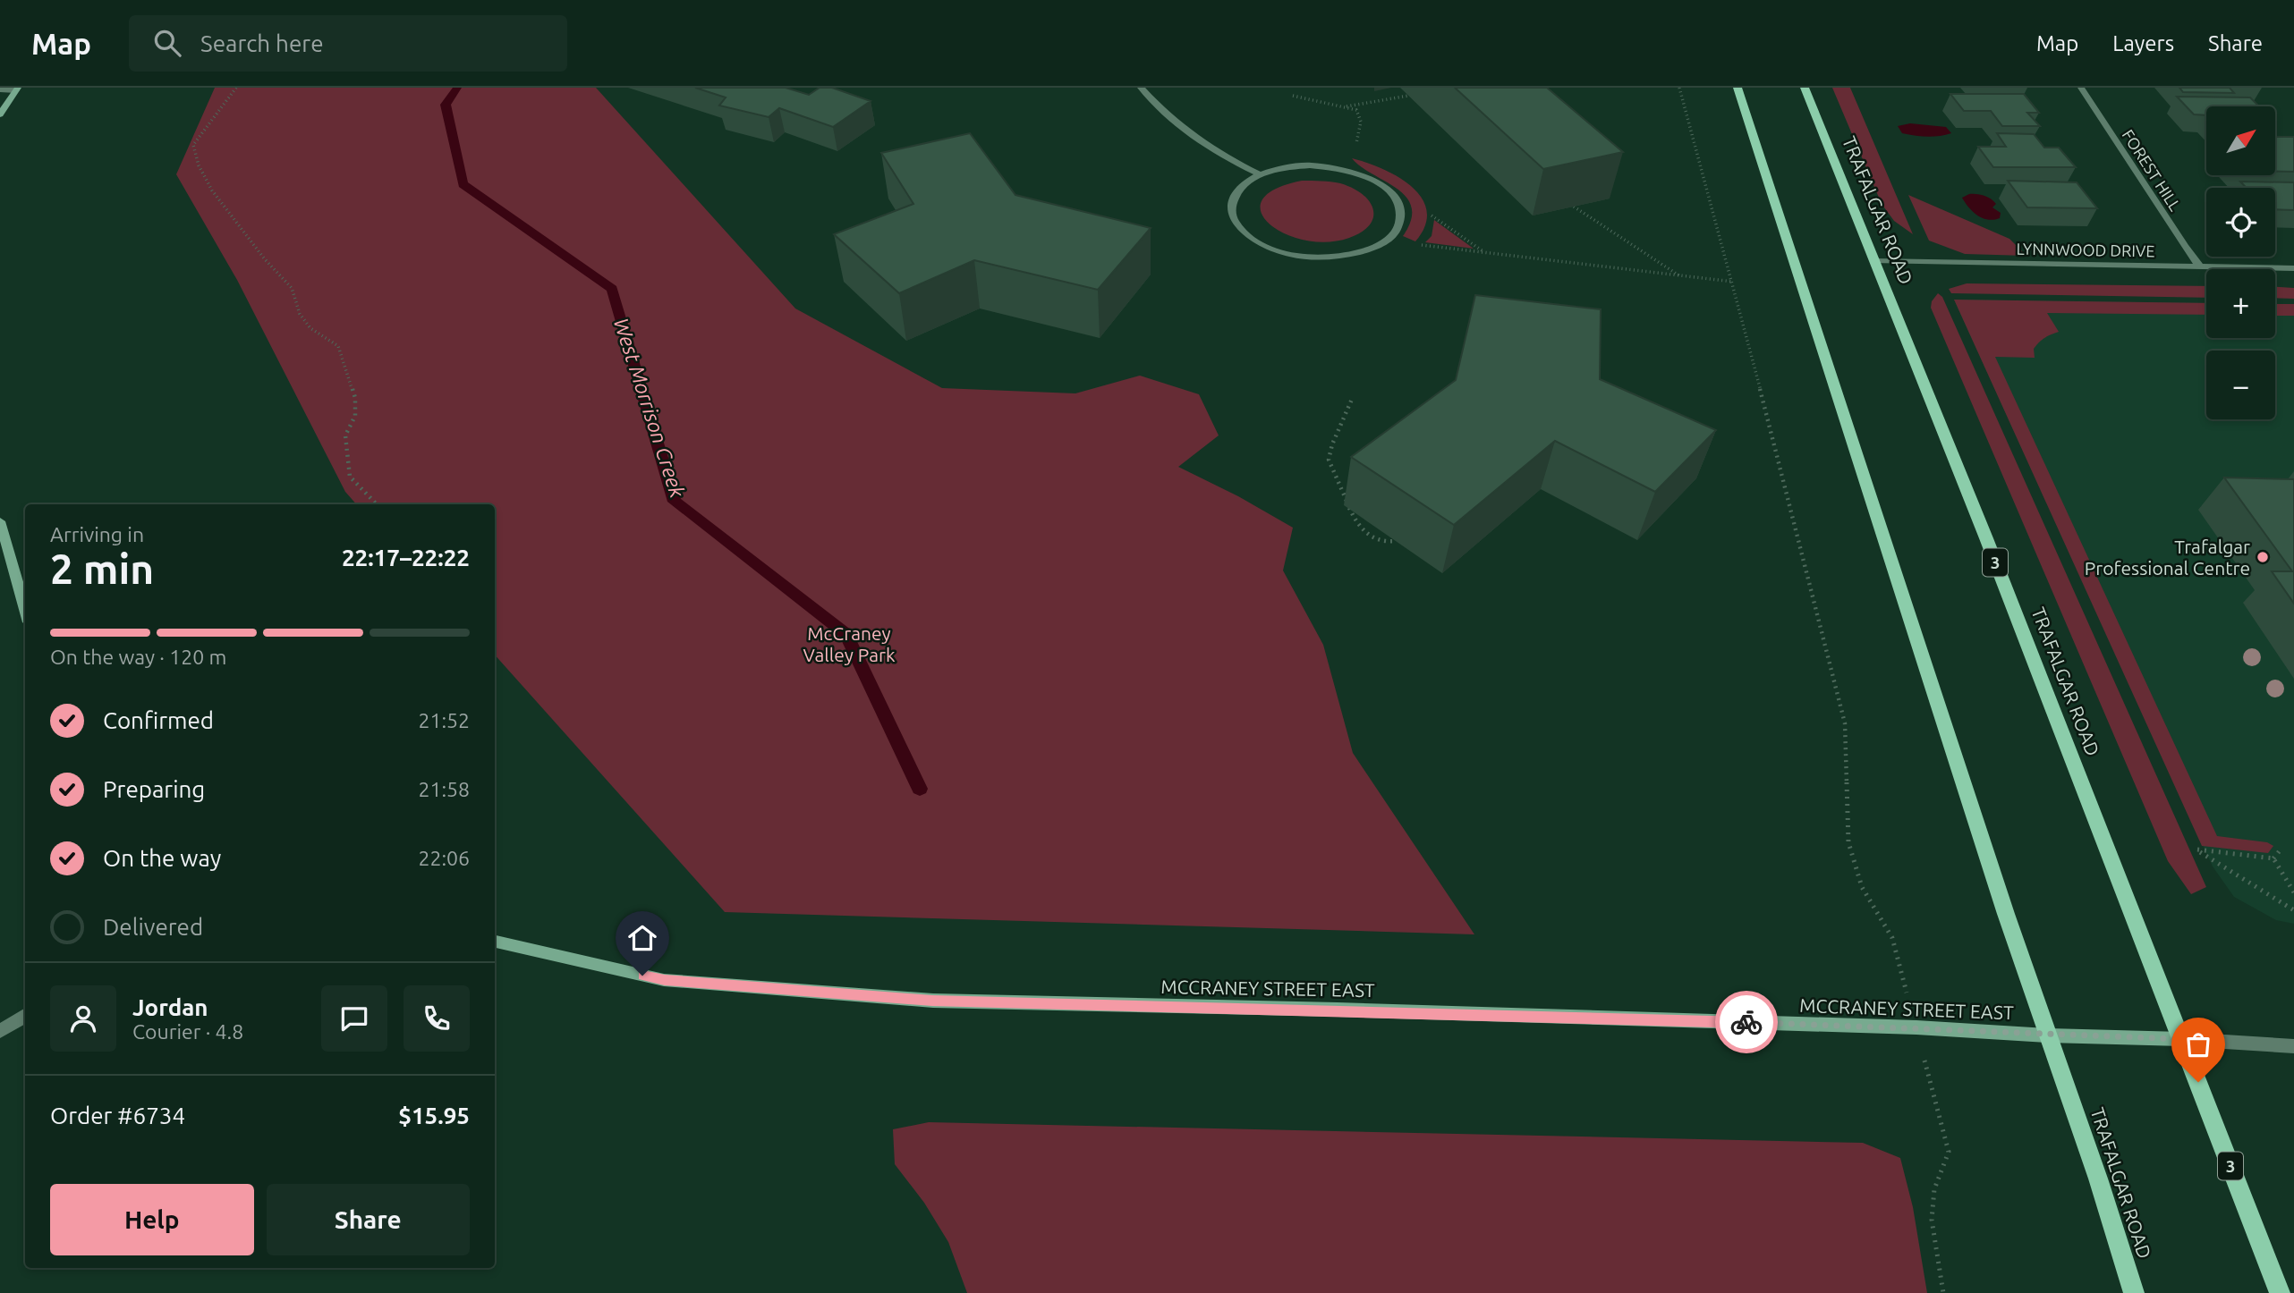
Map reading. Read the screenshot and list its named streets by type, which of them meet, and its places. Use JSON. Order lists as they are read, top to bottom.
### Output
{
  "streets": {
    "main road": ["TRAFALGAR ROAD", "3"],
    "street": ["FOREST HILL", "LYNNWOOD DRIVE", "MCCRANEY STREET EAST"]
  },
  "crossings": [
    ["FOREST HILL", "LYNNWOOD DRIVE"],
    ["TRAFALGAR ROAD", "LYNNWOOD DRIVE"],
    ["TRAFALGAR ROAD", "MCCRANEY STREET EAST"]
  ],
  "water": ["West Morrison Creek"],
  "parks": ["McCraney Valley Park"],
  "places": ["Trafalgar Professional Centre"],
  "north": "top right",
  "page": {
    "header": "Map",
    "search": "Search here",
    "nav": ["Map", "Layers", "Share"],
    "map_buttons": ["+", "−"],
    "heading": ["2 min", "Arriving in", "22:17–22:22"],
    "panel": [
      "Jordan",
      "Courier · 4.8",
      "Order #6734",
      "$15.95"
    ],
    "bar": "On the way · 120 m",
    "list": [
      ["Confirmed", "21:52"],
      ["Preparing", "21:58"],
      ["On the way", "22:06"],
      "Delivered"
    ],
    "buttons": ["Help", "Share"]
  }
}
